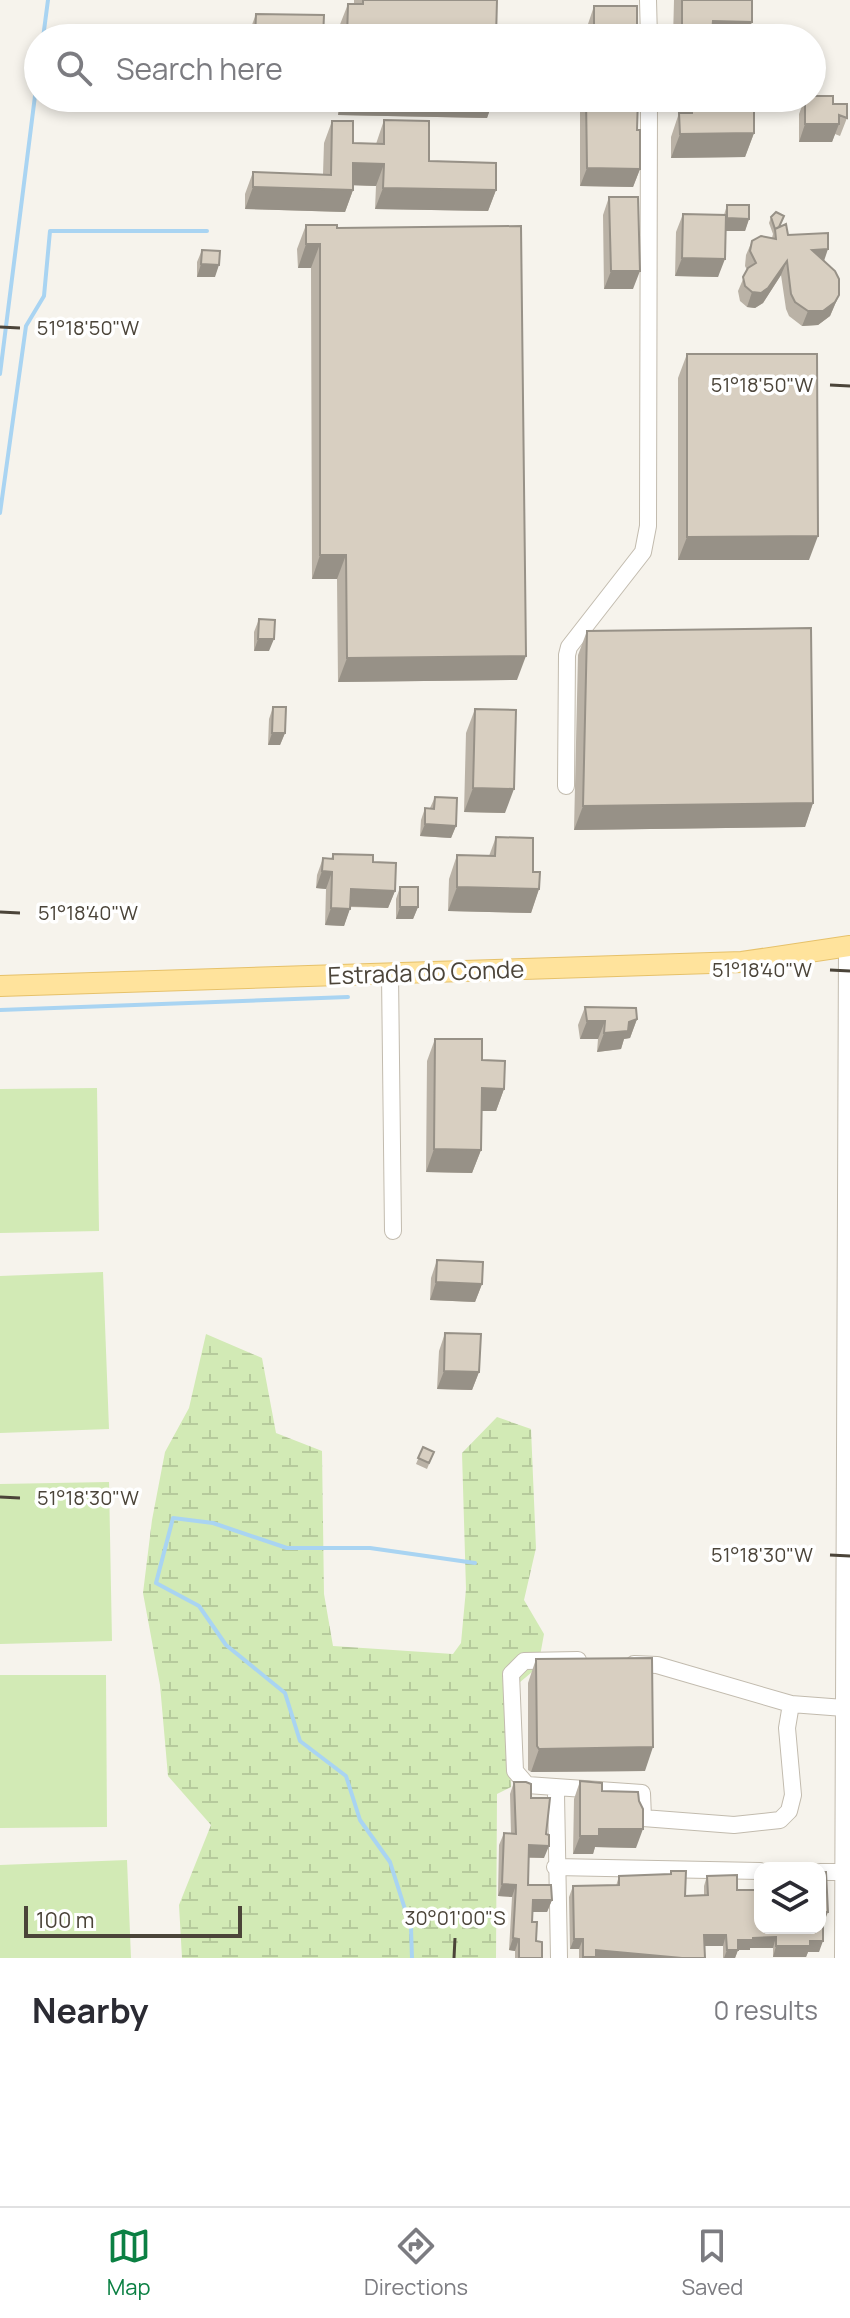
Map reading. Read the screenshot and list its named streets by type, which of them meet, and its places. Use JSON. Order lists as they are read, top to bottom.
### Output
{
  "streets": {
    "main road": ["Estrada do Conde"]
  },
  "scale_bar": "100 m",
  "page": {
    "search": "Search here",
    "scale": "100 m",
    "heading": ["Nearby", "0 results"],
    "nav": ["Map", "Directions", "Saved"]
  },
  "coordinates": [
    "51°18'50\"W",
    "51°18'40\"W",
    "51°18'30\"W",
    "30°01'00\"S"
  ]
}
